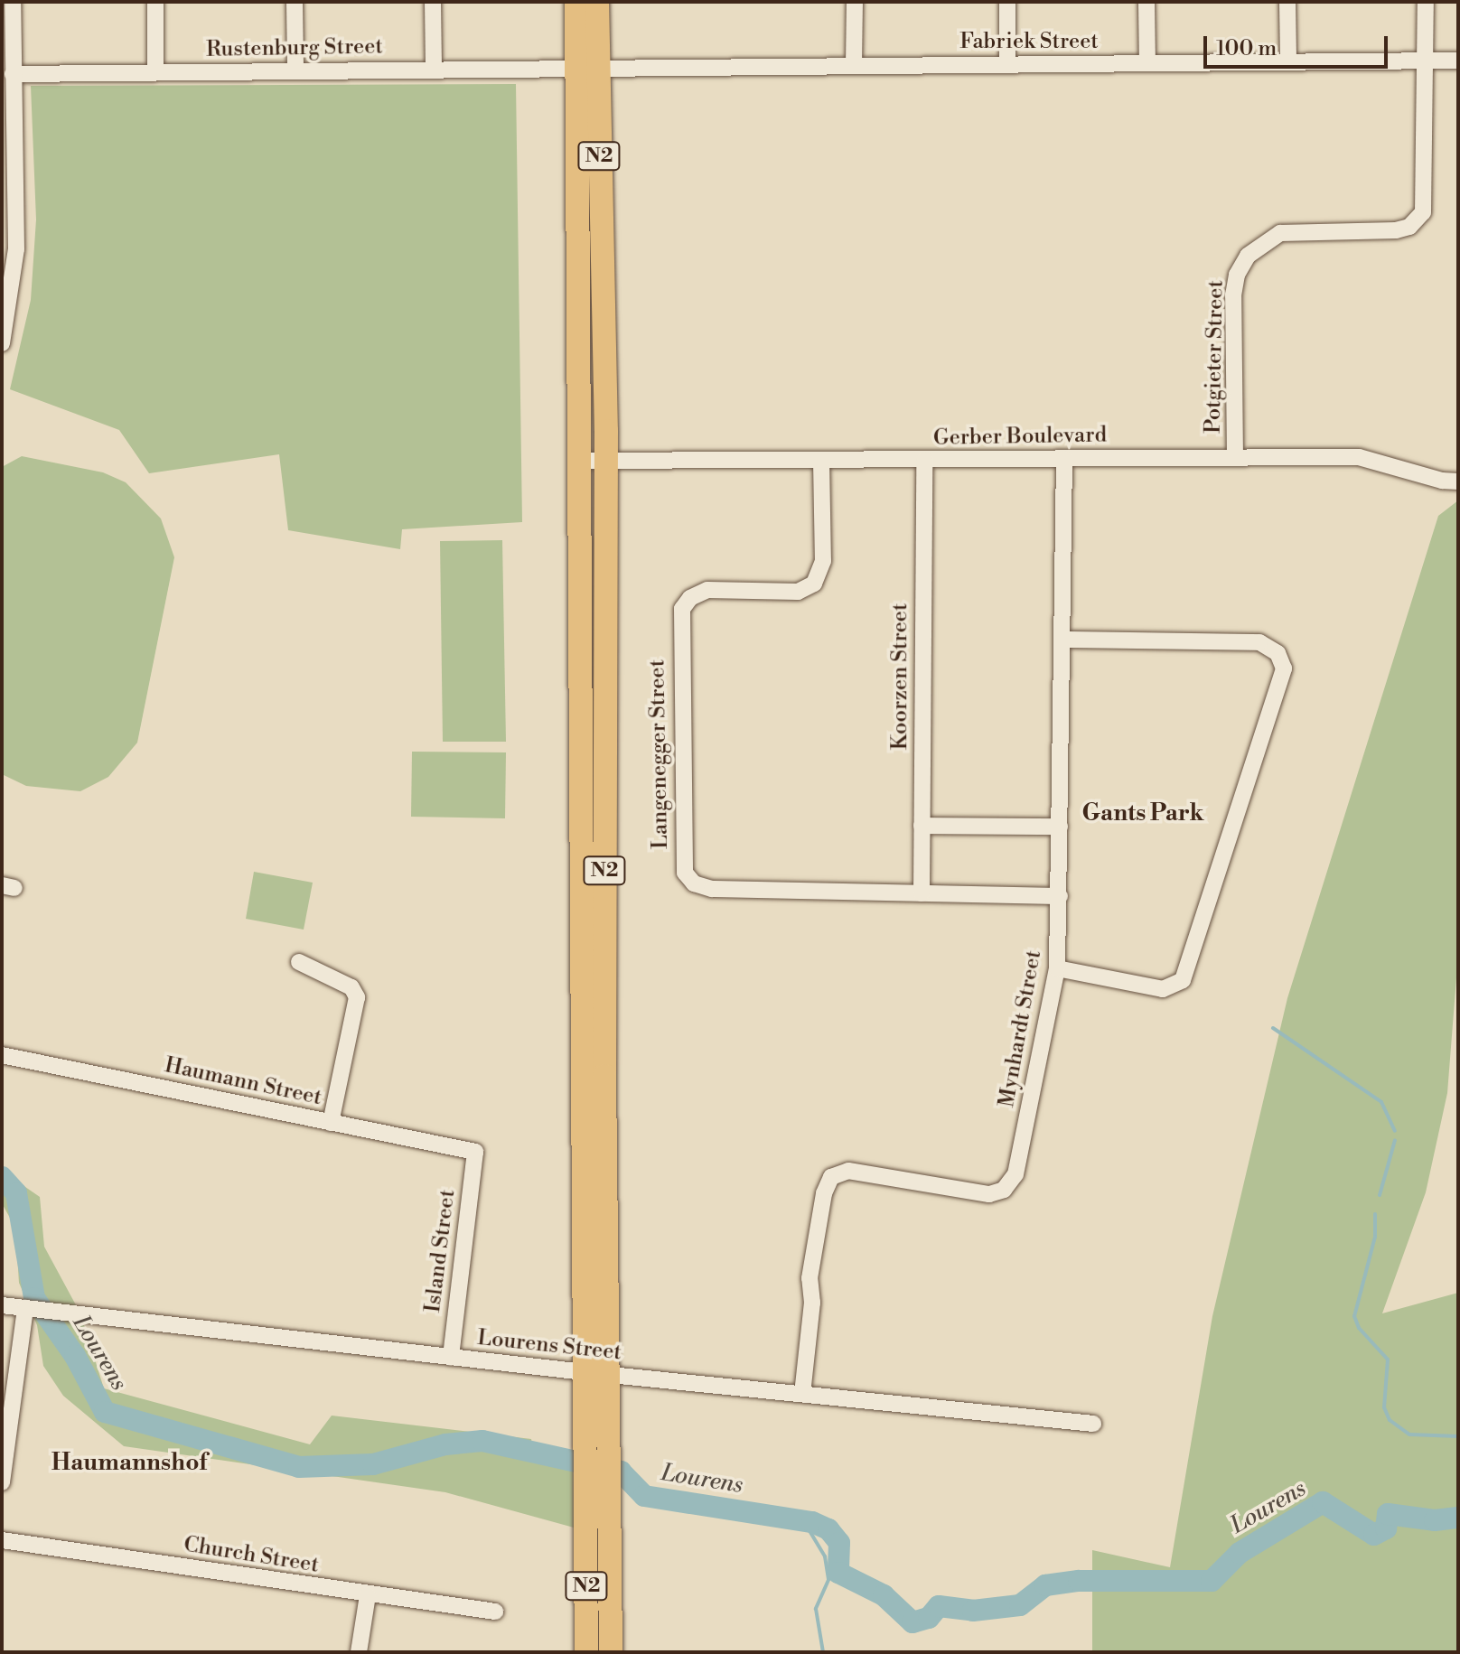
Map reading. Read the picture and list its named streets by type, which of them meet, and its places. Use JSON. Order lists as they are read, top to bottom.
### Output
{
  "streets": {
    "highway": ["N2"],
    "street": [
      "Fabriek Street",
      "Rustenburg Street",
      "Potgieter Street",
      "Gerber Boulevard",
      "Koorzen Street",
      "Langenegger Street",
      "Mynhardt Street",
      "Haumann Street",
      "Island Street",
      "Lourens Street",
      "Church Street"
    ]
  },
  "crossings": [
    ["Fabriek Street", "Rustenburg Street"],
    ["Fabriek Street", "N2"],
    ["Fabriek Street", "Potgieter Street"],
    ["Rustenburg Street", "N2"],
    ["N2", "Gerber Boulevard"],
    ["N2", "Lourens Street"],
    ["Potgieter Street", "Gerber Boulevard"],
    ["Gerber Boulevard", "Koorzen Street"],
    ["Gerber Boulevard", "Langenegger Street"],
    ["Gerber Boulevard", "Mynhardt Street"],
    ["Koorzen Street", "Langenegger Street"],
    ["Langenegger Street", "Mynhardt Street"],
    ["Mynhardt Street", "Lourens Street"],
    ["Haumann Street", "Island Street"],
    ["Island Street", "Lourens Street"]
  ],
  "districts": ["Gants Park", "Haumannshof"],
  "water": ["Lourens"],
  "scale_bar": "100 m"
}
